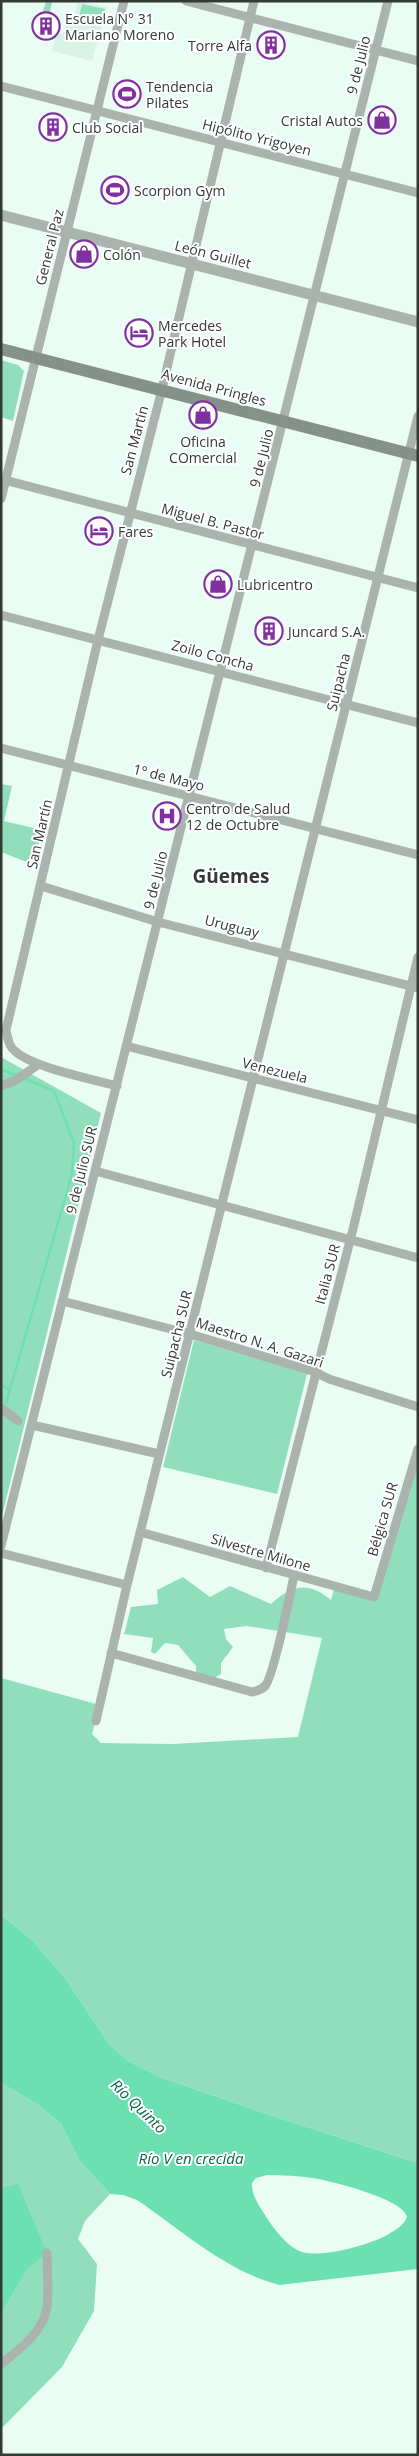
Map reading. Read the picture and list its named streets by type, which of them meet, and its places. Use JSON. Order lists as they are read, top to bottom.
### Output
{
  "streets": {
    "main road": ["Avenida Pringles"],
    "street": [
      "9 de Julio",
      "Hipólito Yrigoyen",
      "General Paz",
      "León Guillet",
      "San Martín",
      "Miguel B. Pastor",
      "Zoilo Concha",
      "Suipacha",
      "1º de Mayo",
      "Uruguay",
      "Venezuela",
      "9 de Julio SUR",
      "Italia SUR",
      "Suipacha SUR",
      "Maestro N. A. Gazari",
      "Bélgica SUR",
      "Silvestre Milone"
    ]
  },
  "crossings": [
    ["9 de Julio", "Hipólito Yrigoyen"],
    ["9 de Julio", "León Guillet"],
    ["9 de Julio", "Avenida Pringles"],
    ["9 de Julio", "Miguel B. Pastor"],
    ["9 de Julio", "Zoilo Concha"],
    ["9 de Julio", "1º de Mayo"],
    ["9 de Julio", "Uruguay"],
    ["9 de Julio", "9 de Julio SUR"],
    ["Hipólito Yrigoyen", "General Paz"],
    ["Hipólito Yrigoyen", "San Martín"],
    ["General Paz", "León Guillet"],
    ["General Paz", "Avenida Pringles"],
    ["General Paz", "Miguel B. Pastor"],
    ["León Guillet", "San Martín"],
    ["Avenida Pringles", "San Martín"],
    ["Avenida Pringles", "Suipacha"],
    ["San Martín", "Miguel B. Pastor"],
    ["San Martín", "Zoilo Concha"],
    ["San Martín", "1º de Mayo"],
    ["San Martín", "Uruguay"],
    ["Miguel B. Pastor", "Suipacha"],
    ["Zoilo Concha", "Suipacha"],
    ["Suipacha", "1º de Mayo"],
    ["Suipacha", "Uruguay"],
    ["Suipacha", "Suipacha SUR"],
    ["Uruguay", "9 de Julio SUR"],
    ["Uruguay", "Italia SUR"],
    ["Uruguay", "Suipacha SUR"],
    ["Venezuela", "9 de Julio SUR"],
    ["Venezuela", "Italia SUR"],
    ["Venezuela", "Suipacha SUR"],
    ["9 de Julio SUR", "Maestro N. A. Gazari"],
    ["Italia SUR", "Maestro N. A. Gazari"],
    ["Italia SUR", "Silvestre Milone"],
    ["Suipacha SUR", "Maestro N. A. Gazari"],
    ["Suipacha SUR", "Silvestre Milone"],
    ["Bélgica SUR", "Silvestre Milone"]
  ],
  "districts": ["Güemes"],
  "water": ["Río Quinto", "Río V en crecida"],
  "places": {
    "building": [
      "Escuela N° 31 Mariano Moreno",
      "Torre Alfa",
      "Club Social",
      "Juncard S.A."
    ],
    "sports": ["Tendencia Pilates", "Scorpion Gym"],
    "shop": [
      "Cristal Autos",
      "Colón",
      "Oficina COmercial",
      "Lubricentro"
    ],
    "hotel": ["Mercedes Park Hotel", "Fares"],
    "hospital": ["Centro de Salud 12 de Octubre"]
  }
}
